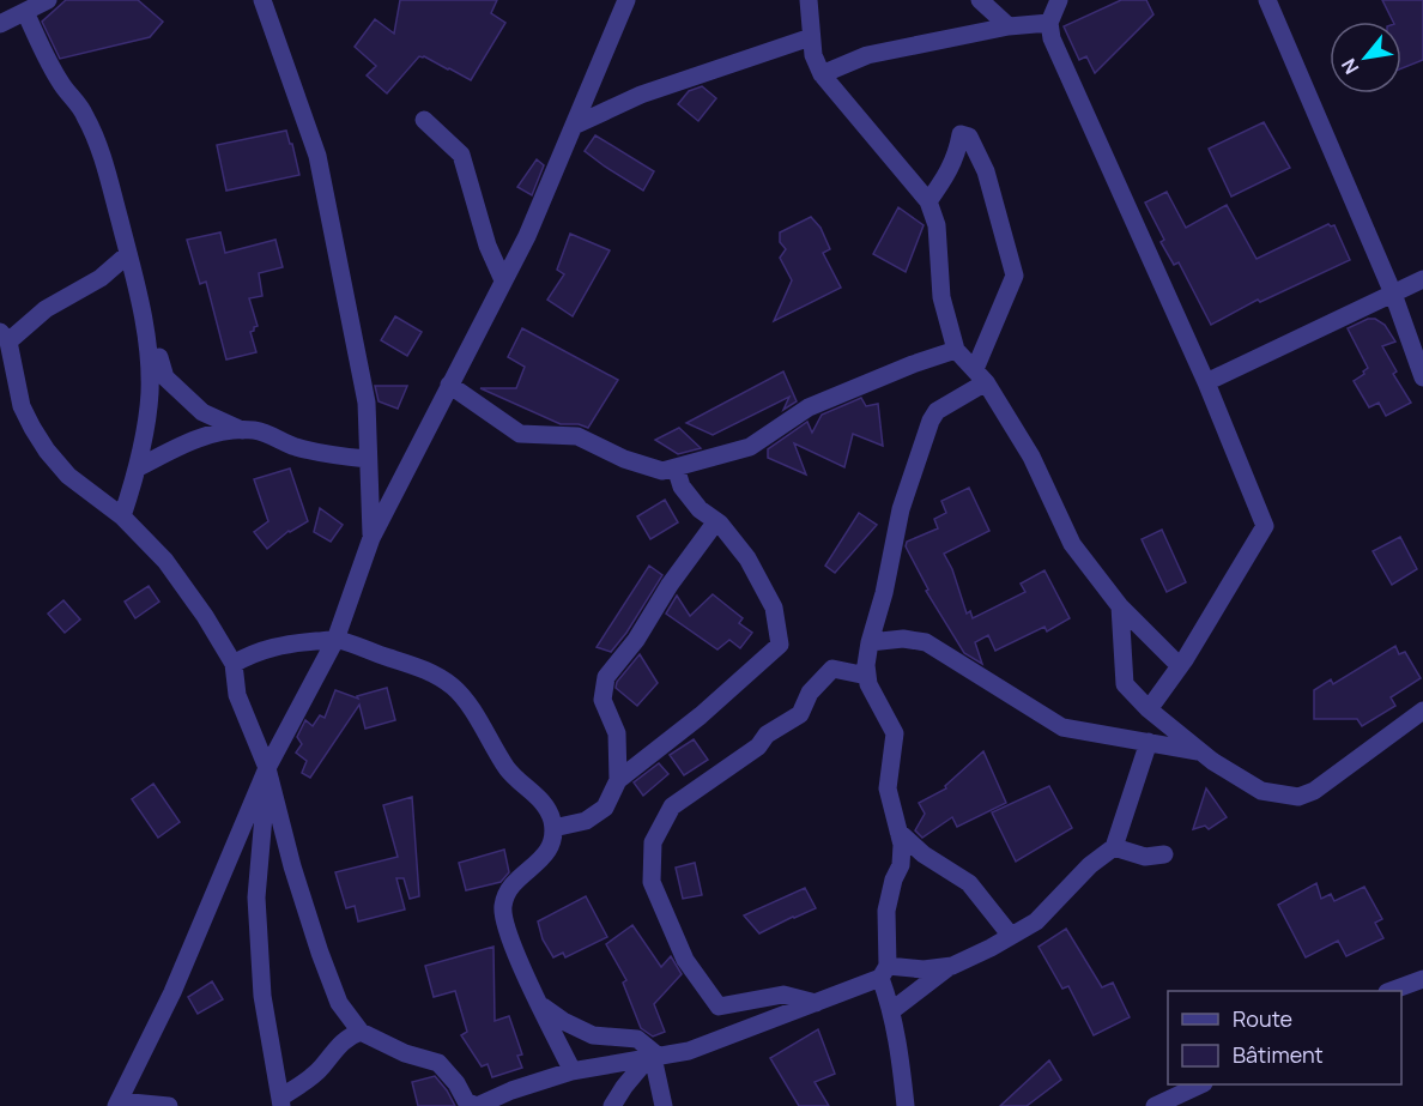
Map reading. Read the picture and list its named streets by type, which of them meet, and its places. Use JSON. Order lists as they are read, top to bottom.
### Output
{
  "legend": ["Route", "Bâtiment"],
  "north": "bottom left"
}
